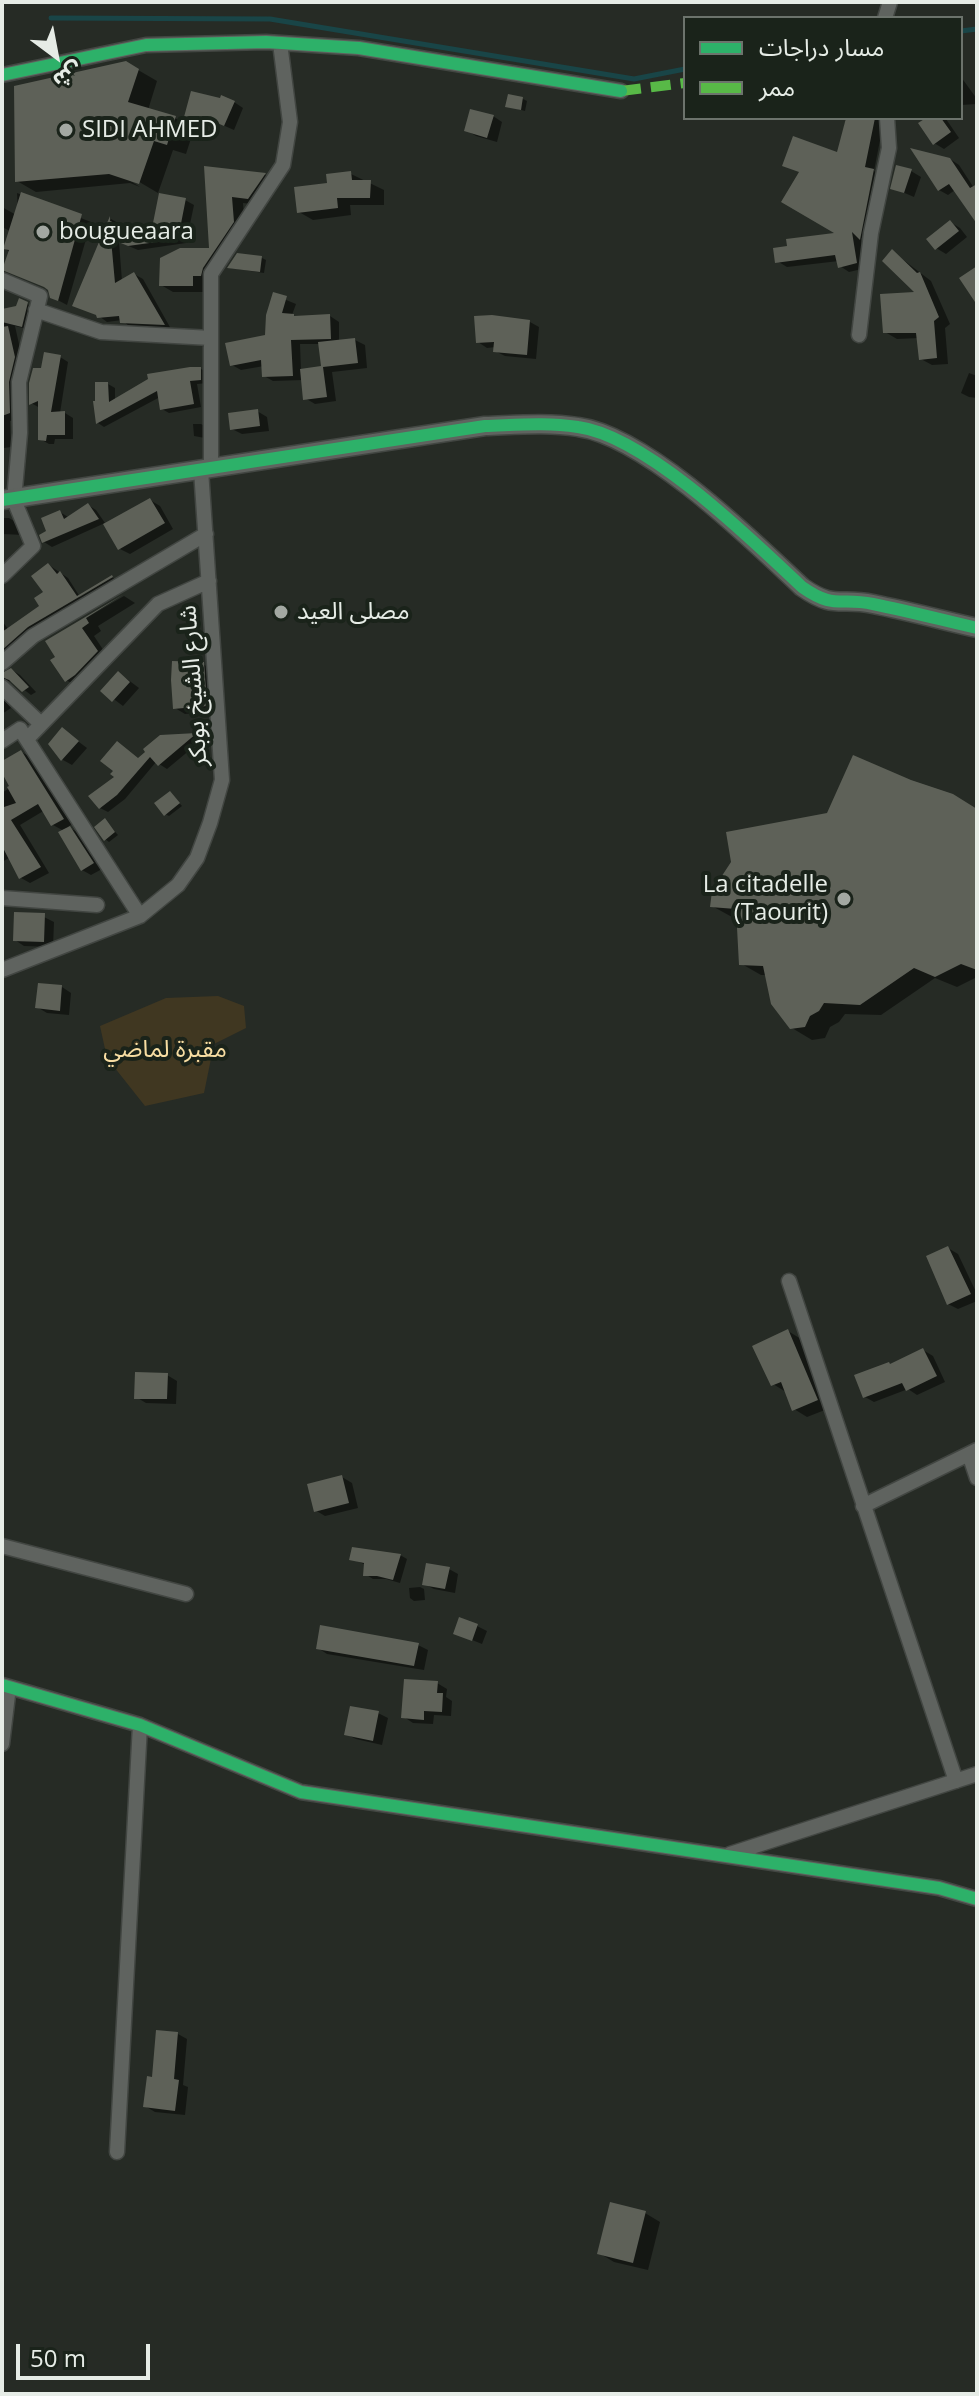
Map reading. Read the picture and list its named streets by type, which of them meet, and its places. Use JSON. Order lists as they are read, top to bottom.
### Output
{
  "streets": {
    "street": ["شارع الشيخ بوبكر"]
  },
  "parks": ["مقبرة لماضي"],
  "places": [
    "SIDI AHMED",
    "bougueaara",
    "مصلى العيد",
    "La citadelle (Taourit)"
  ],
  "legend": ["مسار دراجات", "ممر"],
  "scale_bar": "50 m",
  "north": "bottom right"
}
